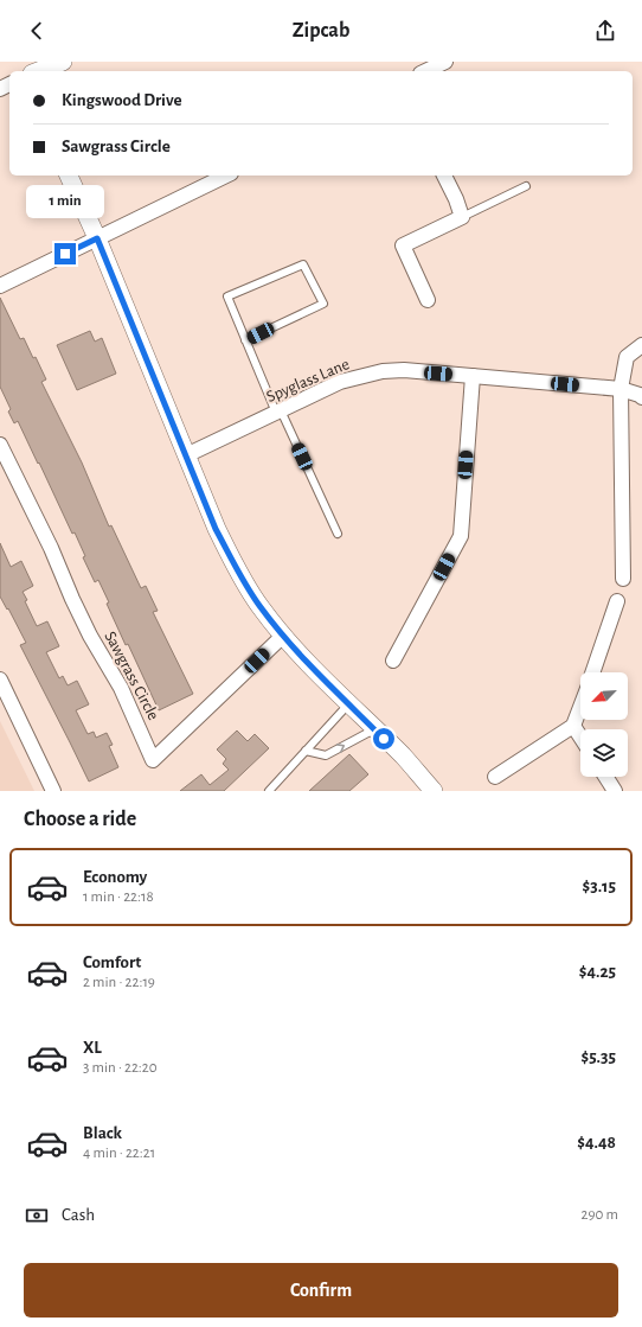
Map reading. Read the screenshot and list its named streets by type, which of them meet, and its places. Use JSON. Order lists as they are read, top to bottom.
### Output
{
  "streets": {
    "street": ["Spyglass Lane", "Sawgrass Circle"]
  },
  "north": "bottom left",
  "page": {
    "header": "Zipcab",
    "banner": ["Kingswood Drive", "Sawgrass Circle"],
    "bubble": "1 min",
    "heading": "Choose a ride",
    "list": [
      {
        "name": "Economy",
        "note": "1 min · 22:18",
        "value": "$3.15"
      },
      {
        "name": "Comfort",
        "note": "2 min · 22:19",
        "value": "$4.25"
      },
      {
        "name": "XL",
        "note": "3 min · 22:20",
        "value": "$5.35"
      },
      {
        "name": "Black",
        "note": "4 min · 22:21",
        "value": "$4.48"
      }
    ],
    "pay": ["Cash", "290 m"],
    "buttons": "Confirm"
  }
}
